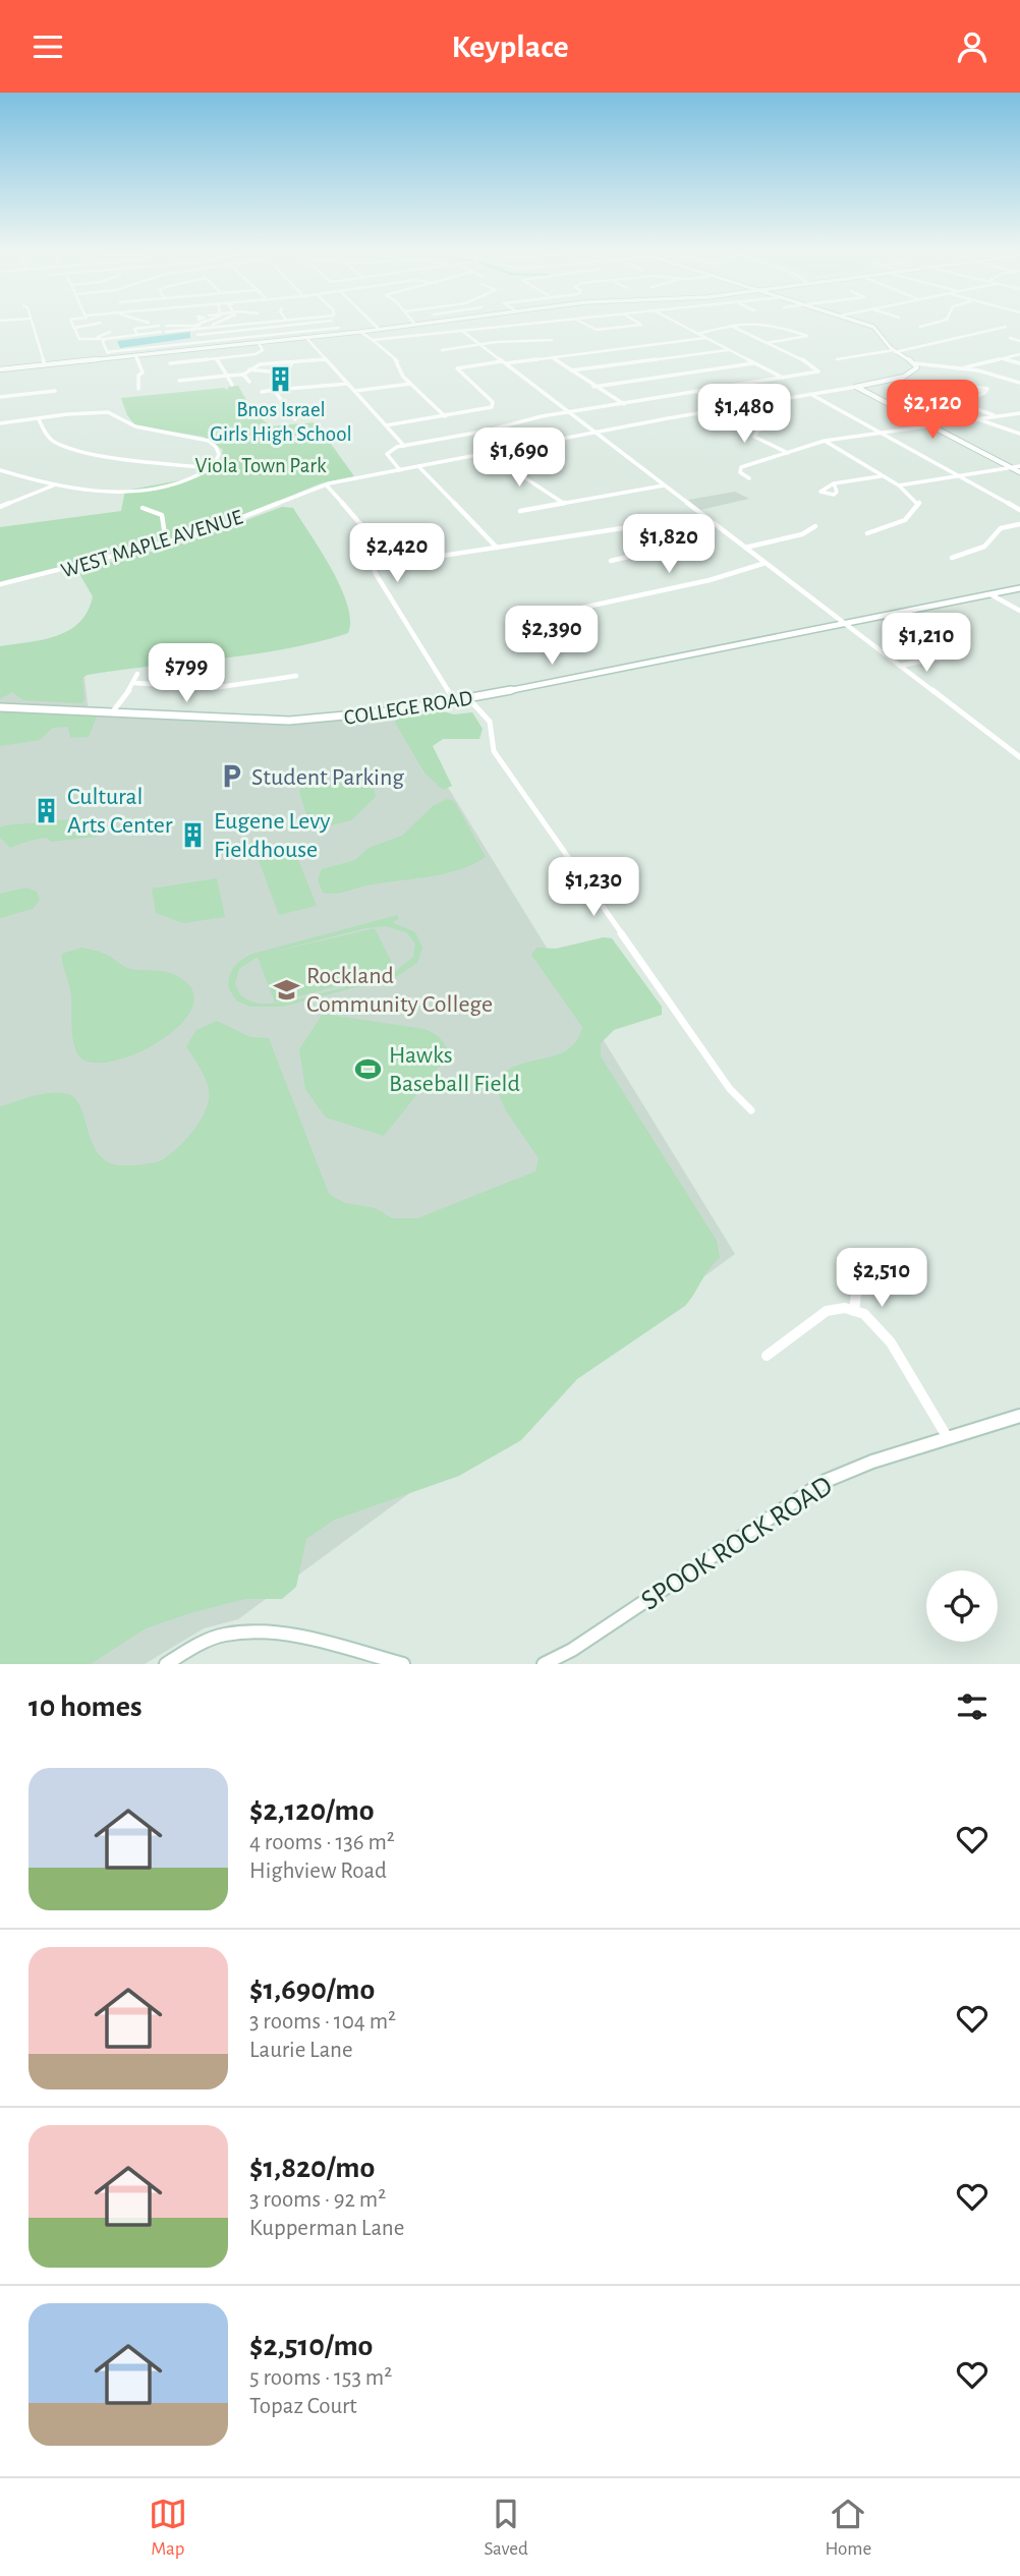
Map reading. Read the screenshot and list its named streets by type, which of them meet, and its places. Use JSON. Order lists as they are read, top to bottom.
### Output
{
  "streets": {
    "street": ["WEST MAPLE AVENUE", "COLLEGE ROAD", "SPOOK ROCK ROAD"]
  },
  "parks": ["Viola Town Park"],
  "places": {
    "building": ["Bnos Israel Girls High School", "Cultural Arts Center", "Eugene Levy Fieldhouse"],
    "parking": ["Student Parking"],
    "school or university": ["Rockland Community College"],
    "sports": ["Hawks Baseball Field"]
  },
  "page": {
    "header": "Keyplace",
    "price": [
      "$2,120",
      "$1,480",
      "$1,690",
      "$1,820",
      "$2,420",
      "$2,390",
      "$1,210",
      "$799",
      "$1,230",
      "$2,510"
    ],
    "heading": "10 homes",
    "list": [
      {
        "name": "$2,120/mo",
        "note": "4 rooms · 136 m² · Highview Road"
      },
      {
        "name": "$1,690/mo",
        "note": "3 rooms · 104 m² · Laurie Lane"
      },
      {
        "name": "$1,820/mo",
        "note": "3 rooms · 92 m² · Kupperman Lane"
      },
      {
        "name": "$2,510/mo",
        "note": "5 rooms · 153 m² · Topaz Court"
      }
    ],
    "tabs": ["Map", "Saved", "Home"]
  }
}
